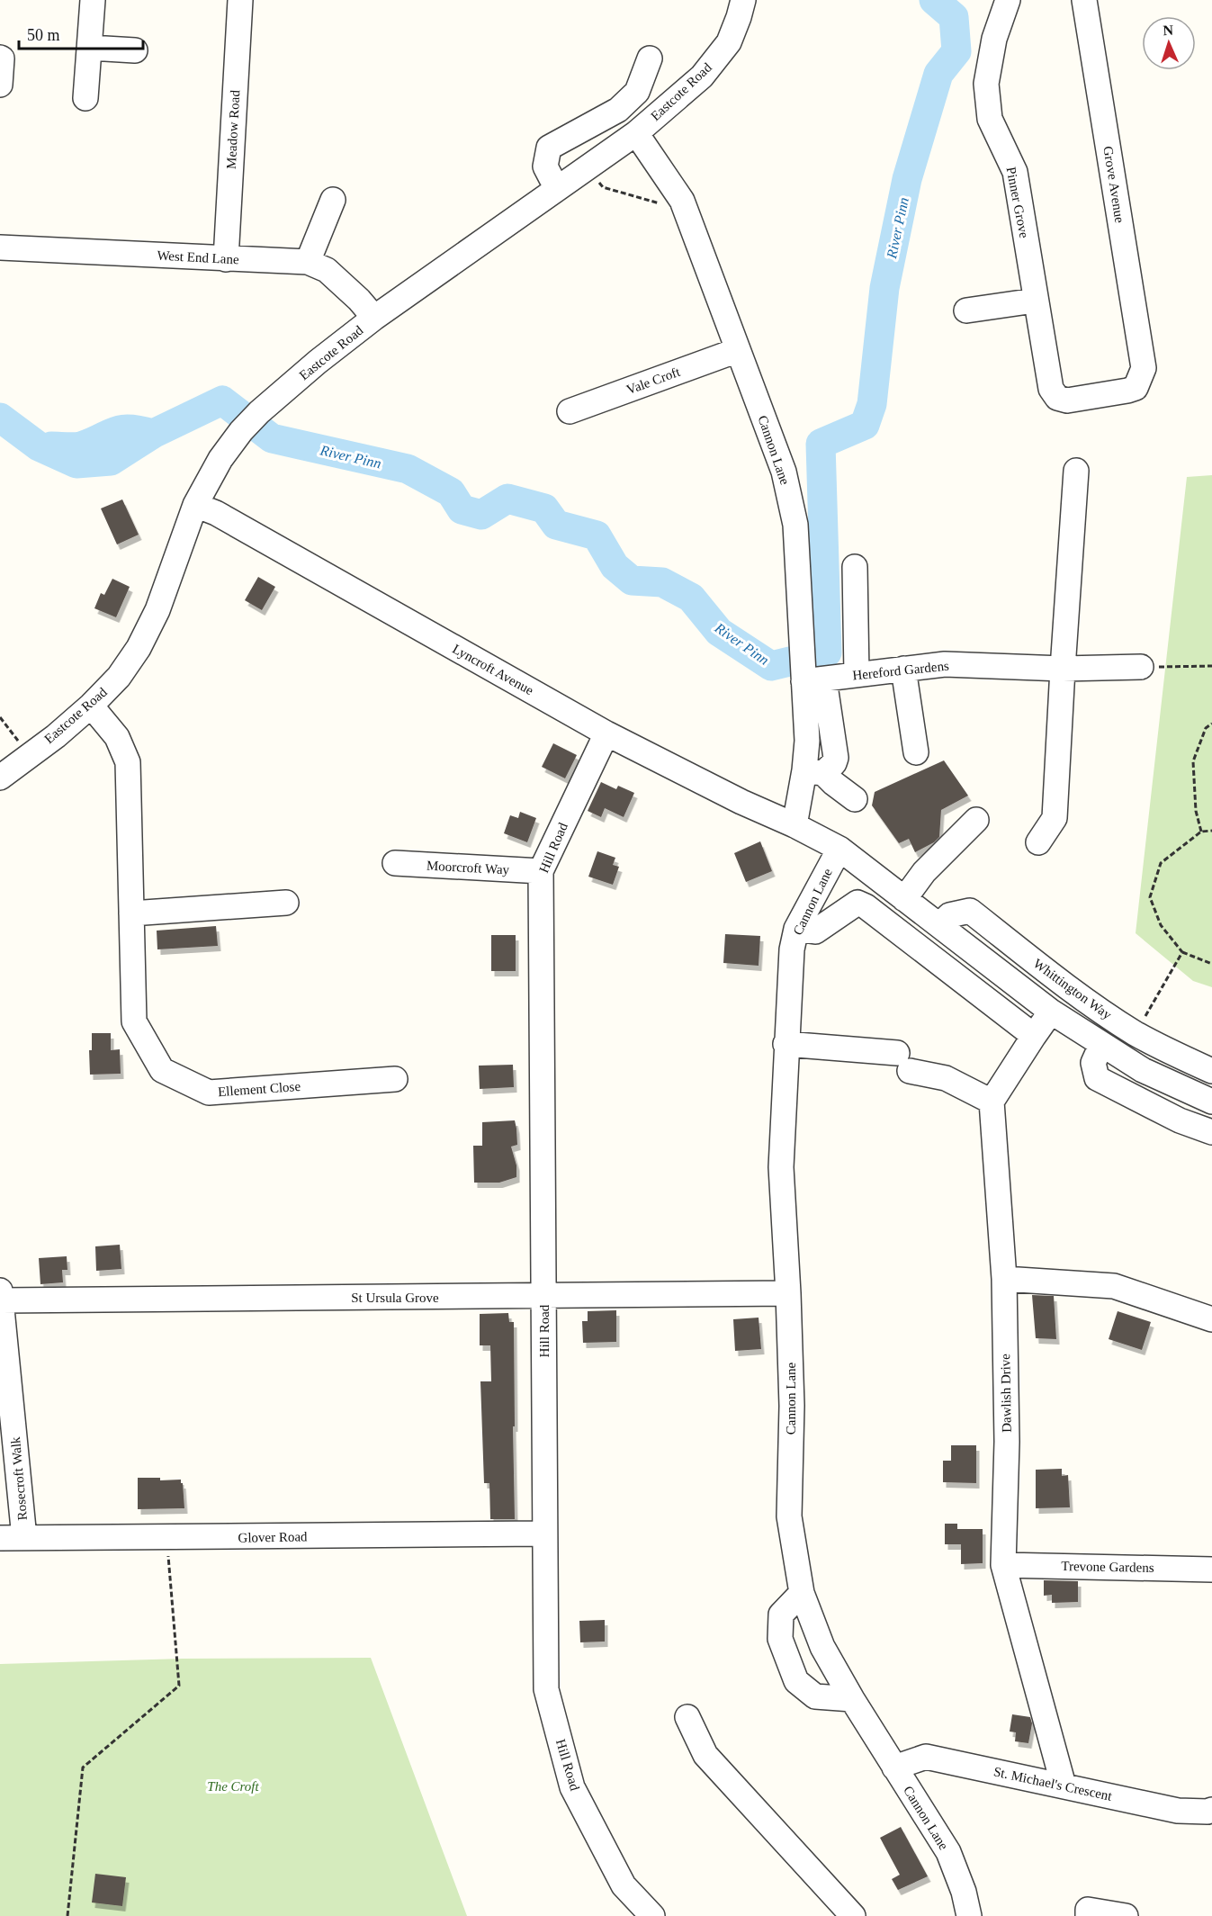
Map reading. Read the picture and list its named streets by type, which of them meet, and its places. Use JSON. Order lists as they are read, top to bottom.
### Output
{
  "streets": {
    "street": [
      "Eastcote Road",
      "Meadow Road",
      "Grove Avenue",
      "Pinner Grove",
      "West End Lane",
      "Vale Croft",
      "Cannon Lane",
      "Lyncroft Avenue",
      "Hereford Gardens",
      "Hill Road",
      "Moorcroft Way",
      "Whittington Way",
      "Ellement Close",
      "St Ursula Grove",
      "Dawlish Drive",
      "Rosecroft Walk",
      "Glover Road",
      "Trevone Gardens",
      "St. Michael's Crescent"
    ]
  },
  "crossings": [
    ["Eastcote Road", "West End Lane"],
    ["Eastcote Road", "Cannon Lane"],
    ["Eastcote Road", "Lyncroft Avenue"],
    ["Eastcote Road", "Ellement Close"],
    ["Meadow Road", "West End Lane"],
    ["Grove Avenue", "Pinner Grove"],
    ["Vale Croft", "Cannon Lane"],
    ["Cannon Lane", "Lyncroft Avenue"],
    ["Cannon Lane", "Hereford Gardens"],
    ["Cannon Lane", "St Ursula Grove"],
    ["Cannon Lane", "St. Michael's Crescent"],
    ["Lyncroft Avenue", "Hill Road"],
    ["Hill Road", "Moorcroft Way"],
    ["Hill Road", "St Ursula Grove"],
    ["Hill Road", "Glover Road"],
    ["St Ursula Grove", "Rosecroft Walk"],
    ["Dawlish Drive", "Trevone Gardens"],
    ["Dawlish Drive", "St. Michael's Crescent"],
    ["Rosecroft Walk", "Glover Road"]
  ],
  "water": ["River Pinn"],
  "parks": ["The Croft"],
  "scale_bar": "50 m",
  "north": "top"
}
